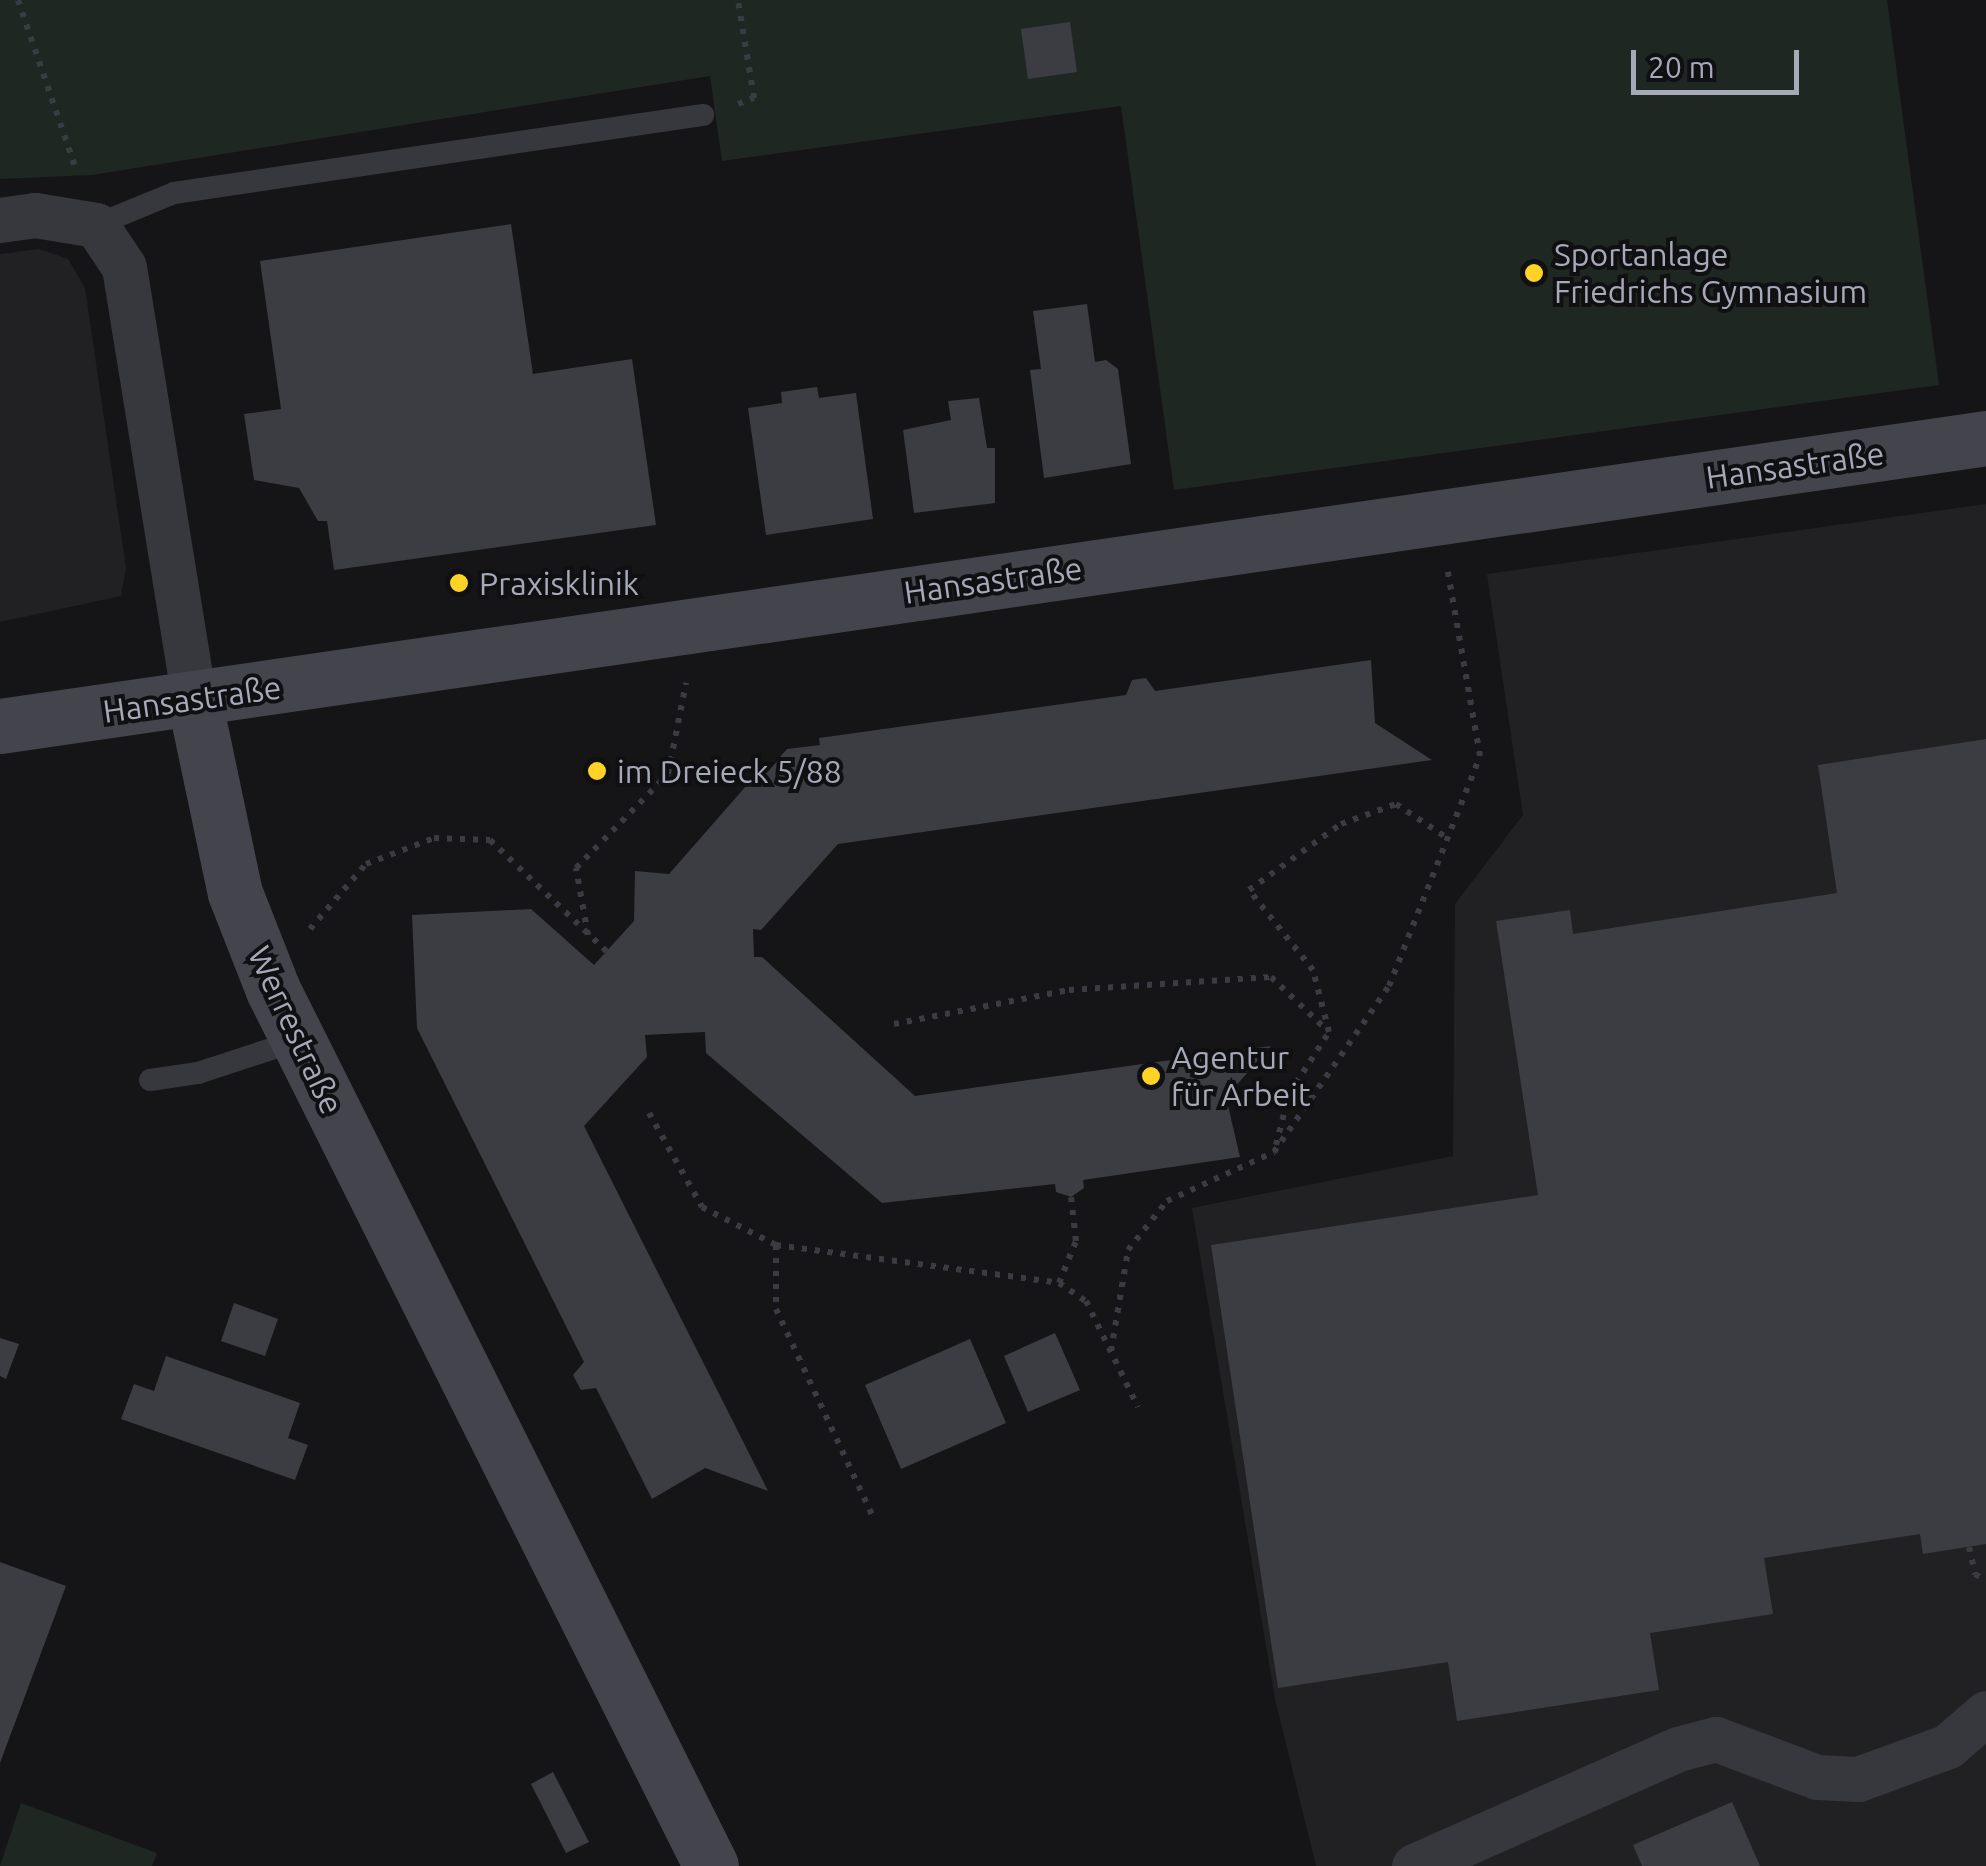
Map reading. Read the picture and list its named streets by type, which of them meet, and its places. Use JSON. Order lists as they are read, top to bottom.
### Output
{
  "streets": {
    "street": ["Hansastraße", "Werrestraße"]
  },
  "crossings": [
    ["Hansastraße", "Werrestraße"]
  ],
  "places": [
    "Sportanlage Friedrichs Gymnasium",
    "Praxisklinik",
    "im Dreieck 5/88",
    "Agentur für Arbeit"
  ],
  "scale_bar": "20 m"
}
